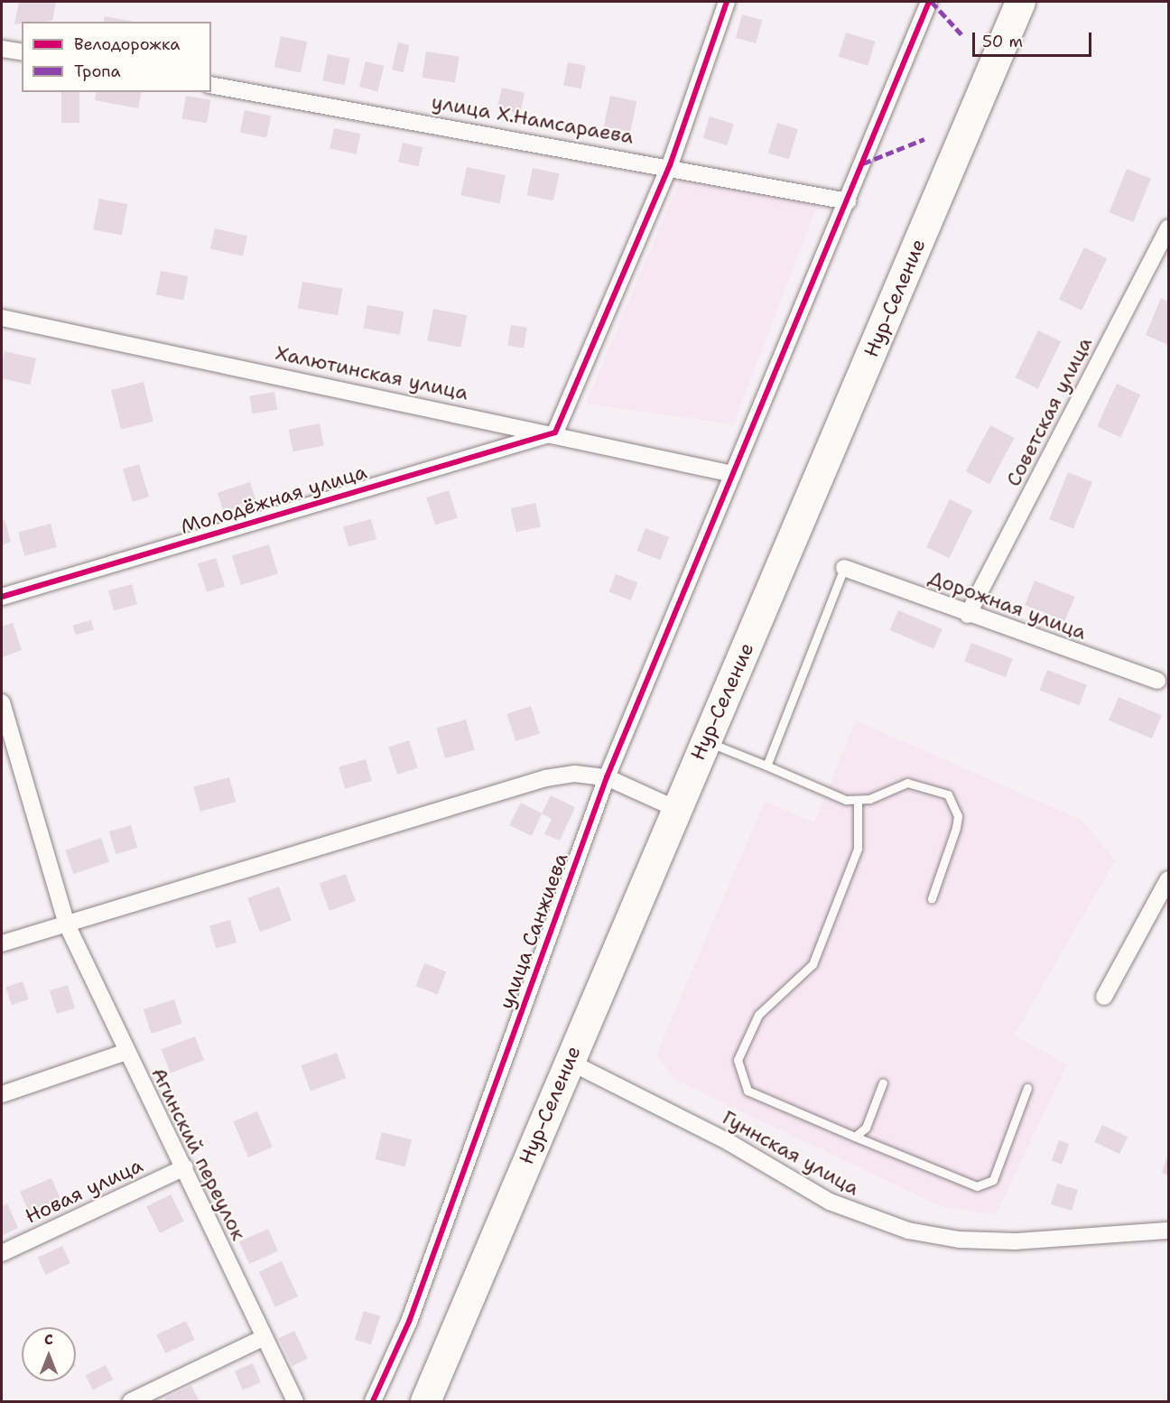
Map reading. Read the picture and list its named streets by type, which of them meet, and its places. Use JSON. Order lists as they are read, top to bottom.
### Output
{
  "streets": {
    "highway": ["Нур-Селение"],
    "street": [
      "улица Х.Намсараева",
      "Халютинская улица",
      "Советская улица",
      "Молодёжная улица",
      "Дорожная улица",
      "улица Санжиева",
      "Гуннская улица",
      "Агинский переулок",
      "Новая улица"
    ]
  },
  "crossings": [
    ["улица Х.Намсараева", "улица Санжиева"],
    ["Нур-Селение", "Гуннская улица"],
    ["Халютинская улица", "Молодёжная улица"],
    ["Халютинская улица", "улица Санжиева"],
    ["Советская улица", "Дорожная улица"],
    ["Агинский переулок", "Новая улица"]
  ],
  "legend": ["Велодорожка", "Тропа"],
  "scale_bar": "50 m",
  "north": "top"
}
